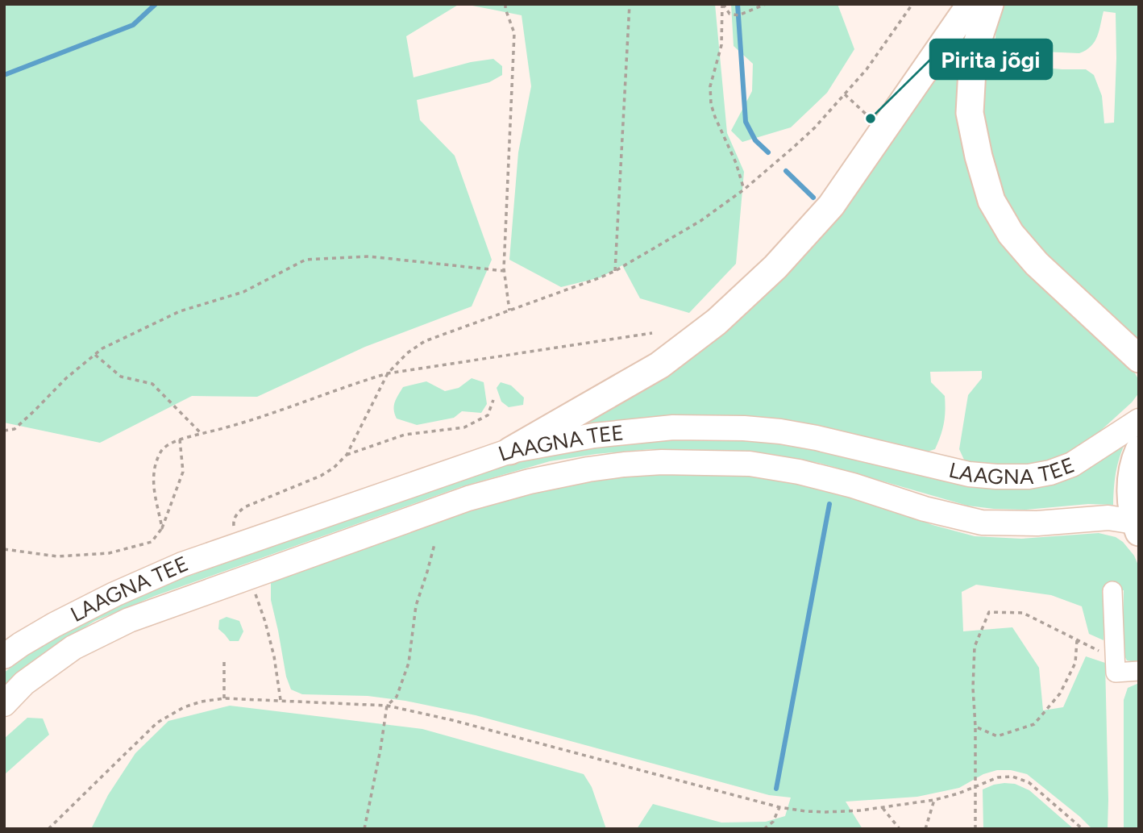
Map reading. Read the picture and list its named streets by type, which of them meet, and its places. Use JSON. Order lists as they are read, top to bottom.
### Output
{
  "streets": {
    "main road": ["LAAGNA TEE"]
  },
  "places": ["Pirita jõgi"]
}
